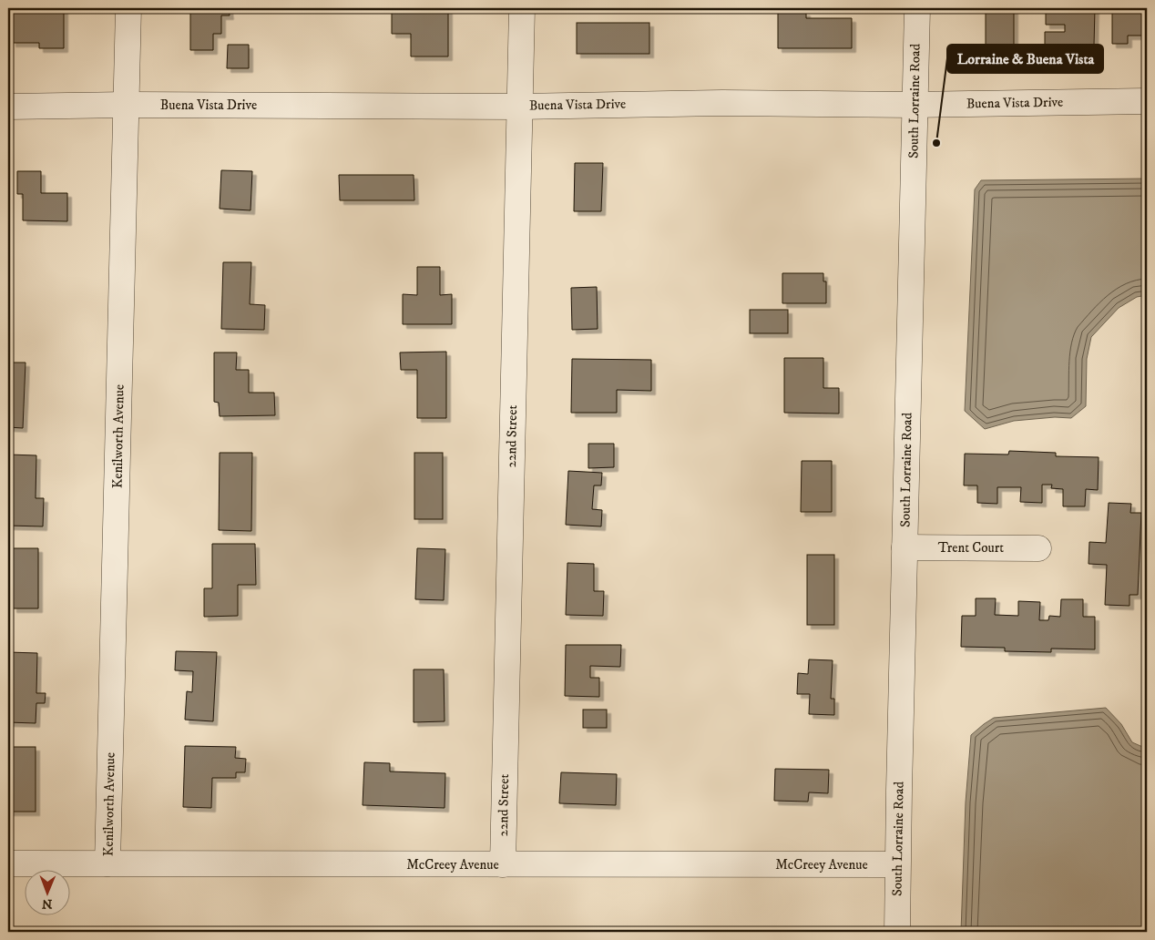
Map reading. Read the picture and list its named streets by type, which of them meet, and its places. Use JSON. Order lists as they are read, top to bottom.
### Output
{
  "streets": {
    "street": [
      "South Lorraine Road",
      "Buena Vista Drive",
      "Kenilworth Avenue",
      "22nd Street",
      "Trent Court",
      "McCreey Avenue"
    ]
  },
  "crossings": [
    ["South Lorraine Road", "Buena Vista Drive"],
    ["South Lorraine Road", "Trent Court"],
    ["South Lorraine Road", "McCreey Avenue"],
    ["Buena Vista Drive", "Kenilworth Avenue"],
    ["Buena Vista Drive", "22nd Street"],
    ["Kenilworth Avenue", "McCreey Avenue"],
    ["22nd Street", "McCreey Avenue"]
  ],
  "places": ["Lorraine & Buena Vista"],
  "north": "bottom"
}
